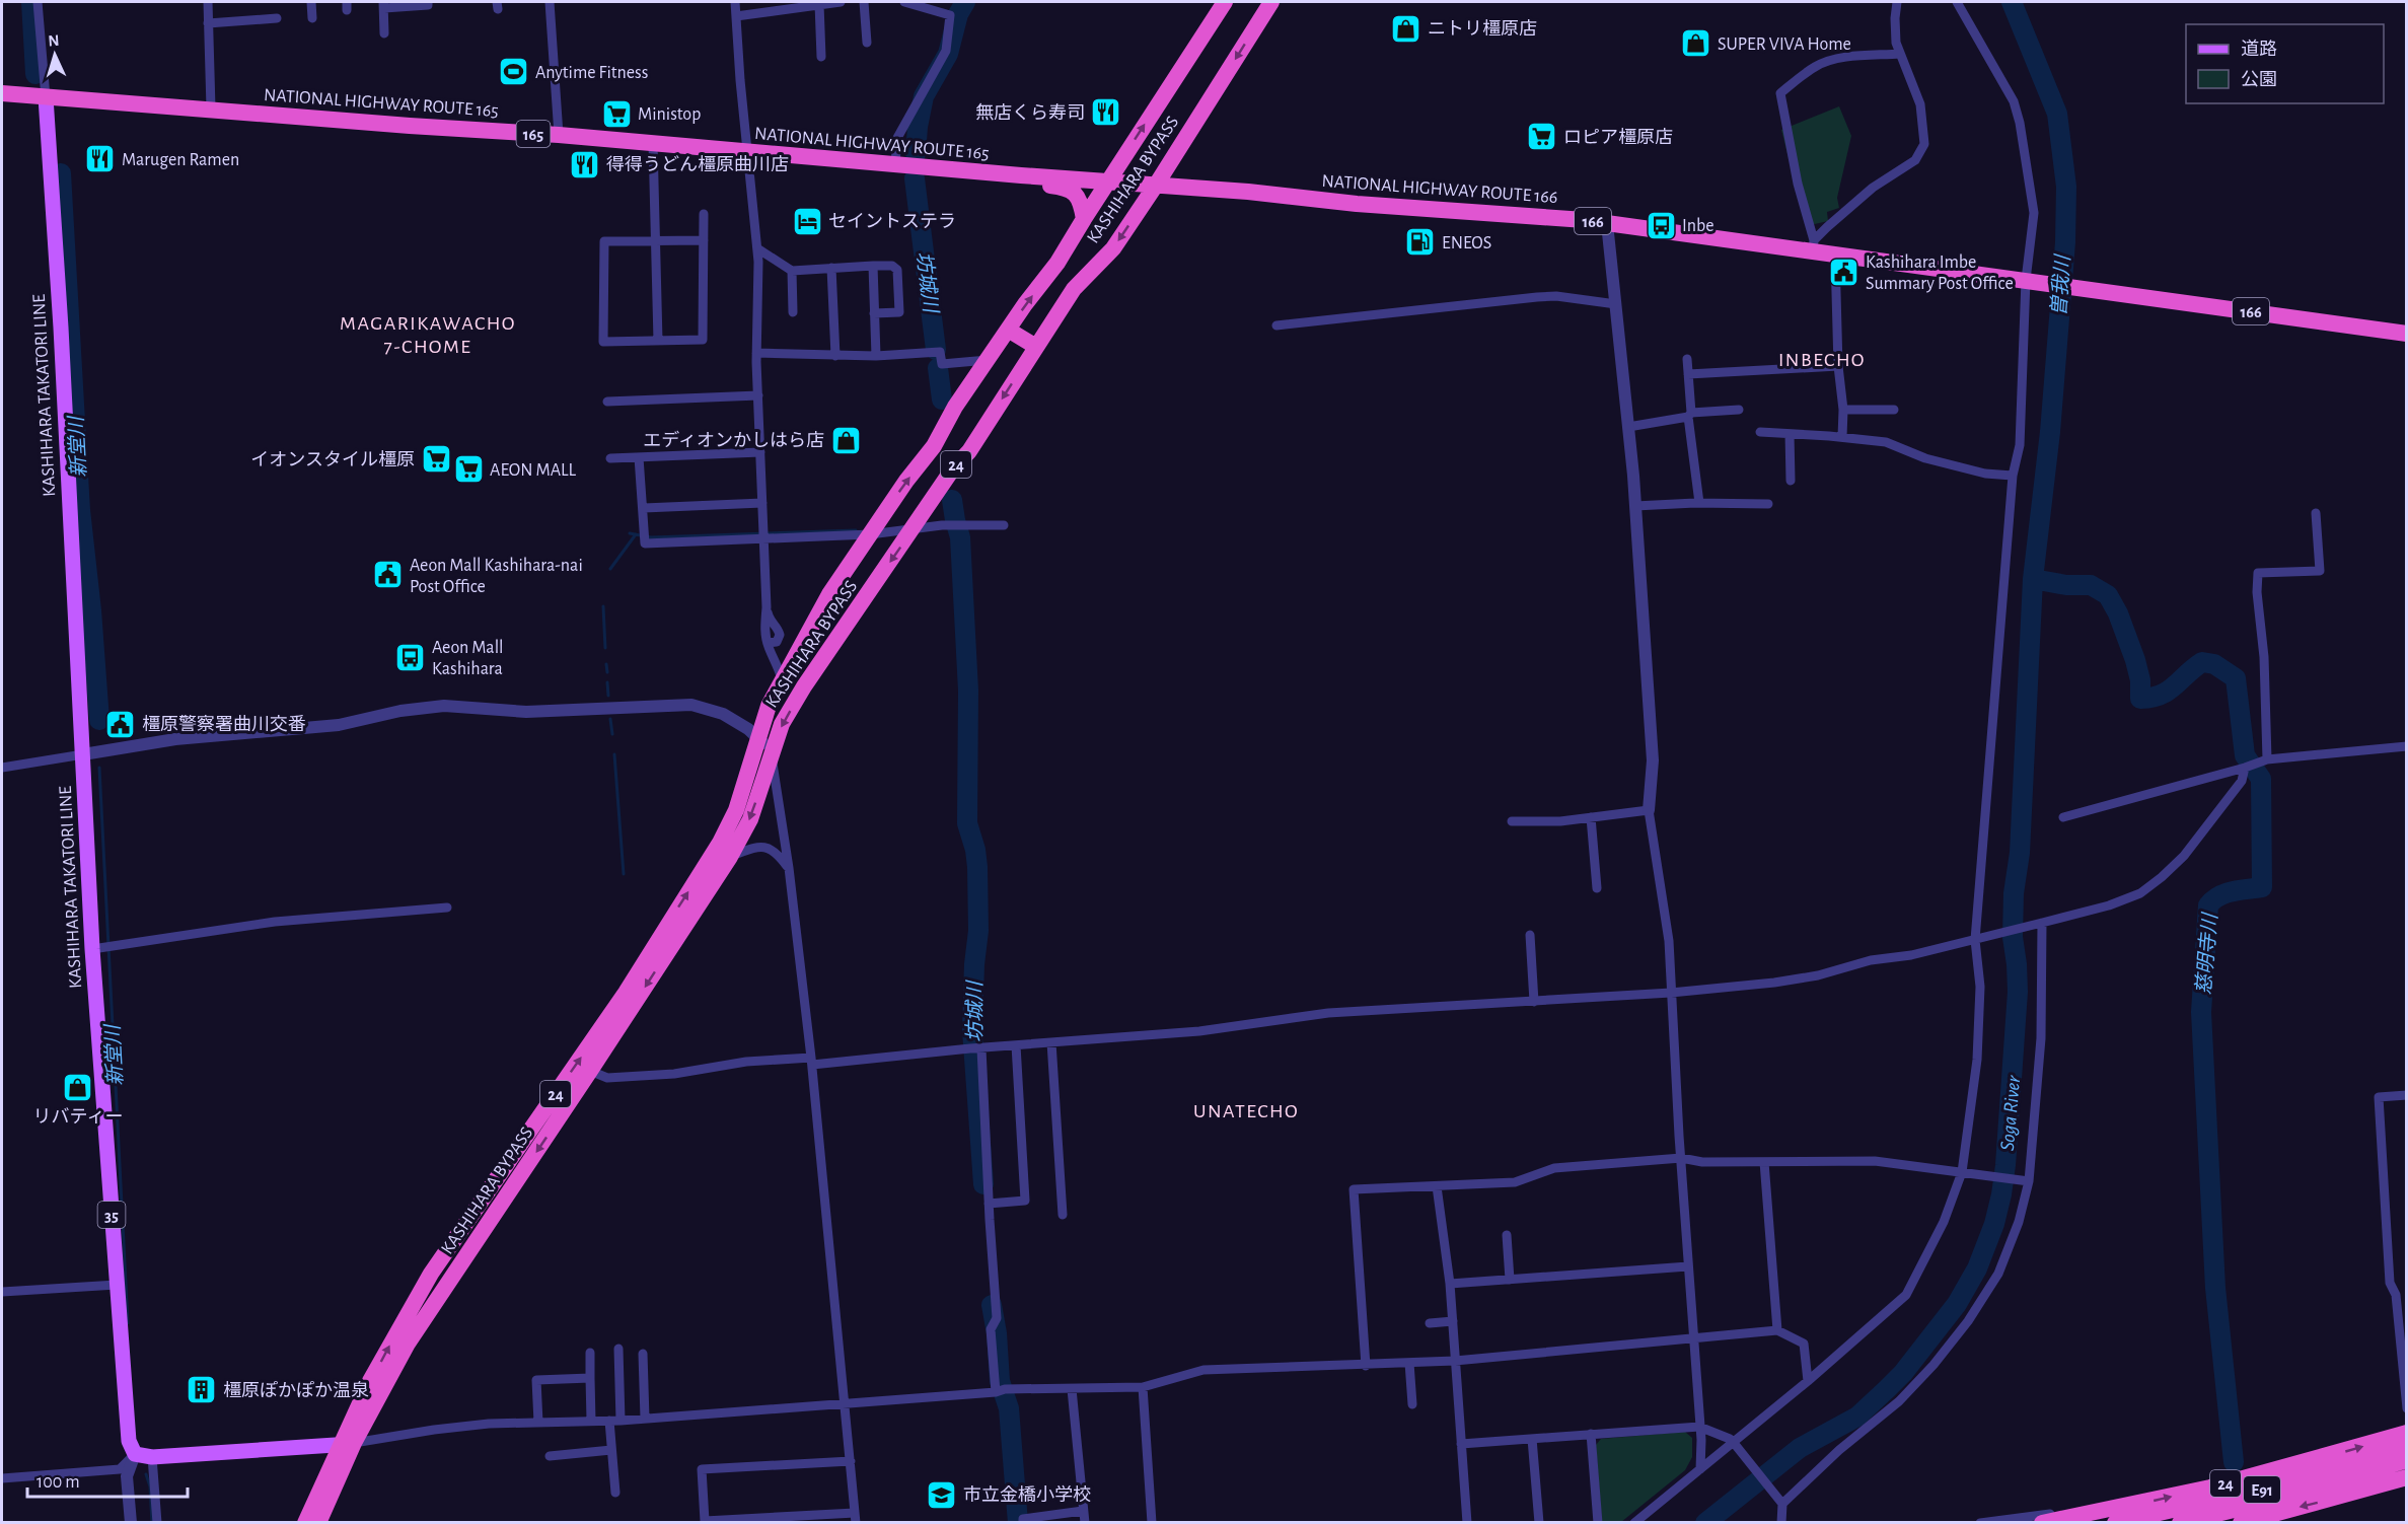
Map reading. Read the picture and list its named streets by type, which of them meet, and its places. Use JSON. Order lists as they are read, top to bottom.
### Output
{
  "streets": {
    "highway": [
      "NATIONAL HIGHWAY ROUTE 165",
      "165",
      "KASHIHARA BYPASS",
      "NATIONAL HIGHWAY ROUTE 166",
      "166",
      "24",
      "E91"
    ],
    "main road": ["KASHIHARA TAKATORI LINE", "35"]
  },
  "crossings": [
    ["NATIONAL HIGHWAY ROUTE 165", "KASHIHARA BYPASS"],
    ["NATIONAL HIGHWAY ROUTE 165", "NATIONAL HIGHWAY ROUTE 166"],
    ["NATIONAL HIGHWAY ROUTE 165", "KASHIHARA TAKATORI LINE"],
    ["KASHIHARA BYPASS", "NATIONAL HIGHWAY ROUTE 166"],
    ["24", "E91"]
  ],
  "districts": ["MAGARIKAWACHO 7-CHOME", "INBECHO", "UNATECHO"],
  "water": [
    "坊城川",
    "曽我川",
    "新堂川",
    "慈明寺川",
    "Soga River"
  ],
  "places": {
    "shop": [
      "ニトリ橿原店",
      "SUPER VIVA Home",
      "エディオンかしはら店",
      "リバティー"
    ],
    "sports": ["Anytime Fitness"],
    "restaurant": ["無店くら寿司", "Marugen Ramen", "得得うどん橿原曲川店"],
    "supermarket": [
      "Ministop",
      "ロピア橿原店",
      "イオンスタイル橿原",
      "AEON MALL"
    ],
    "hotel": ["セイントステラ"],
    "bus stop": ["Inbe", "Aeon Mall Kashihara"],
    "fuel station": ["ENEOS"],
    "public building": ["Kashihara Imbe Summary Post Office", "Aeon Mall Kashihara-nai Post Office", "橿原警察署曲川交番"],
    "building": ["橿原ぽかぽか温泉"],
    "school or university": ["市立金橋小学校"]
  },
  "legend": ["道路", "公園"],
  "scale_bar": "100 m",
  "north": "top"
}
